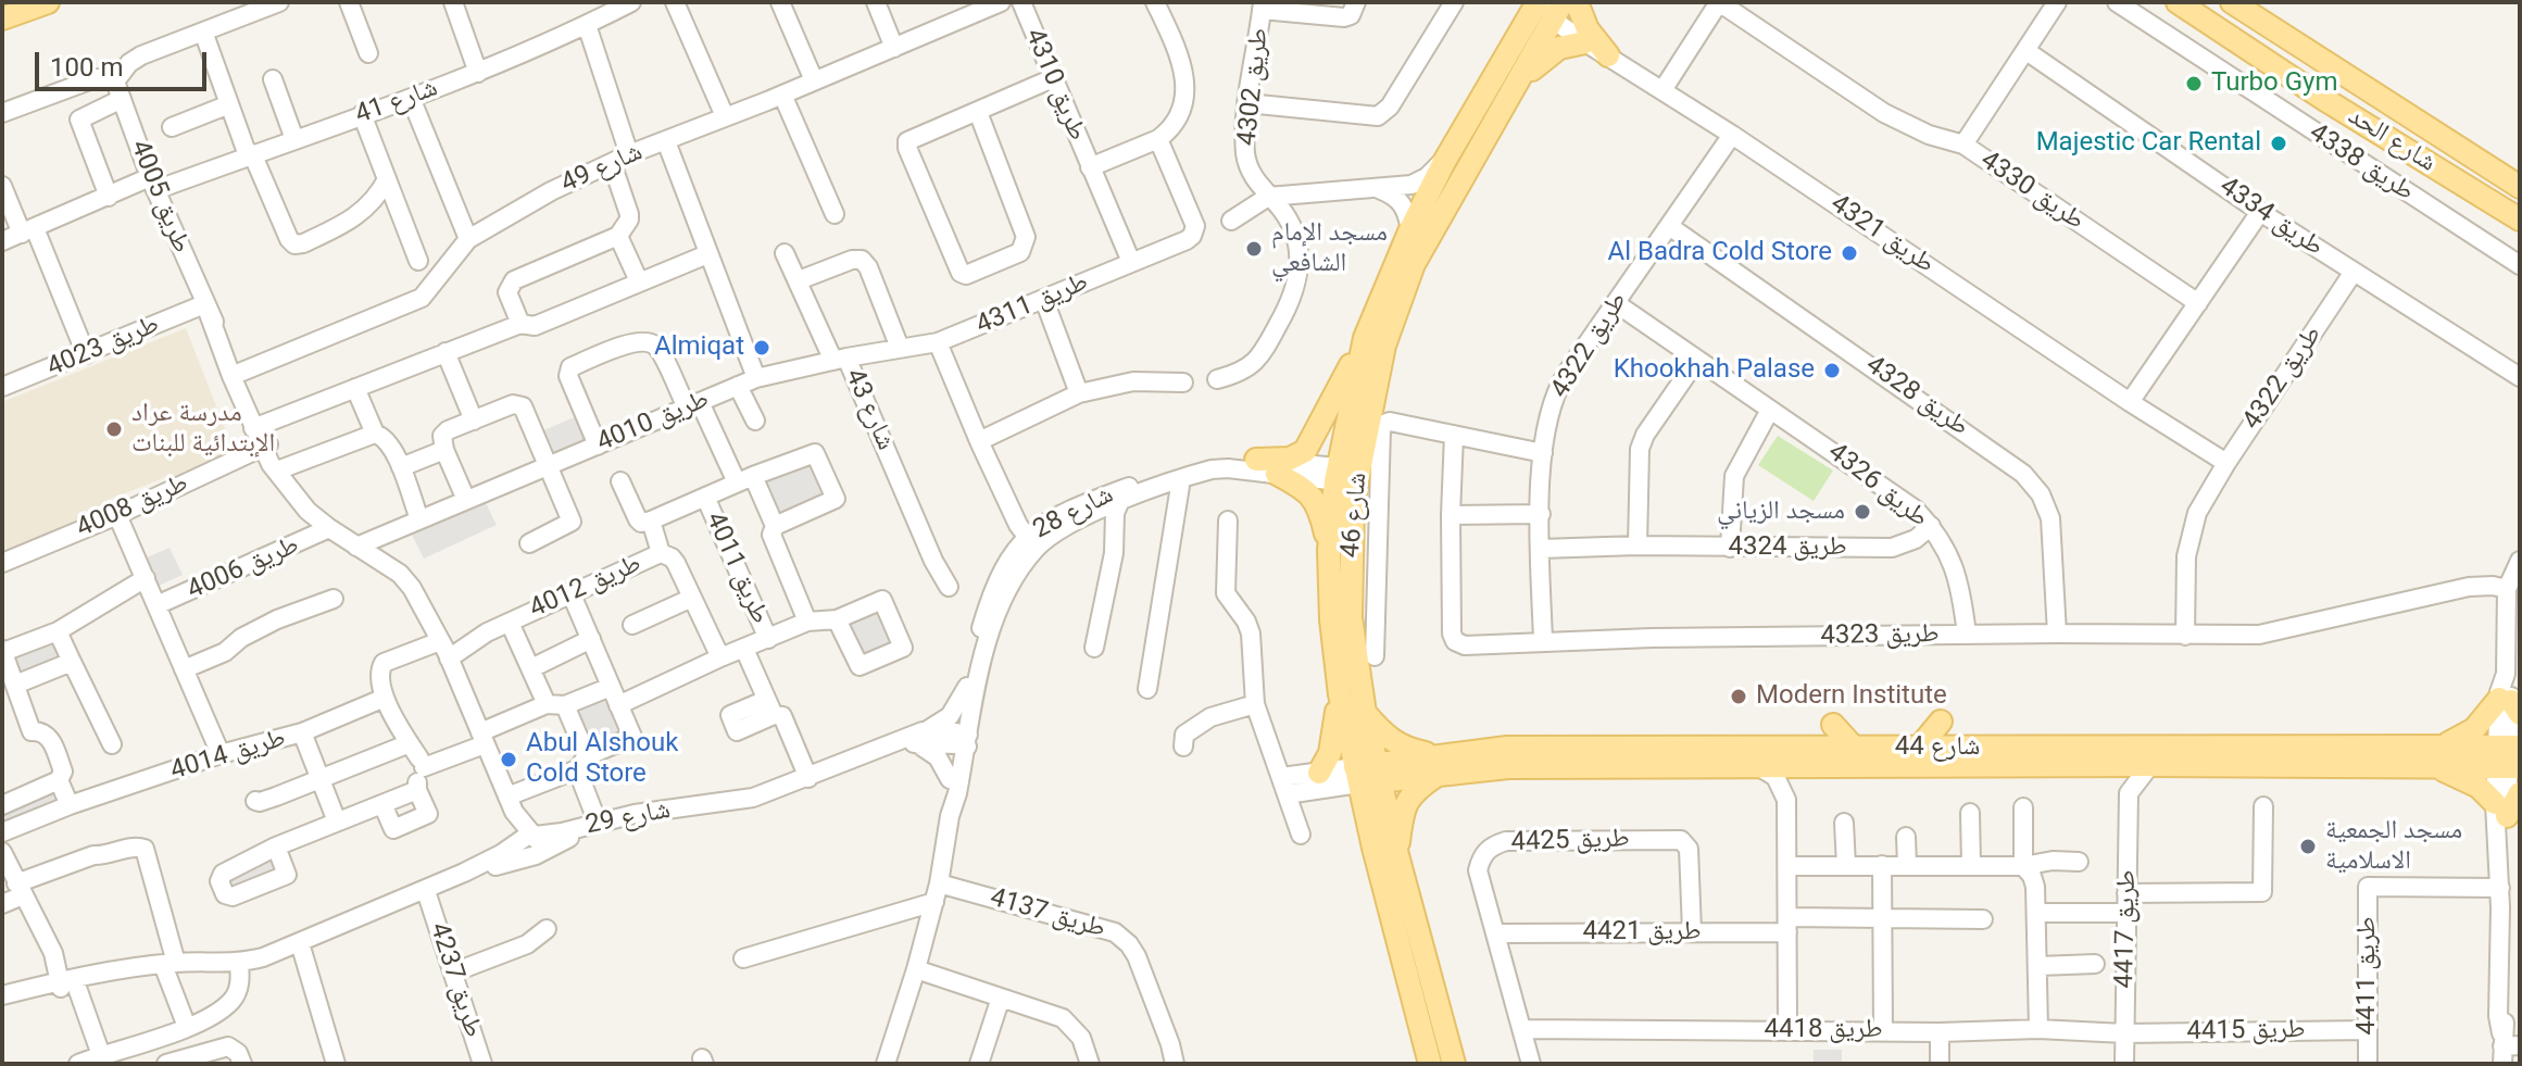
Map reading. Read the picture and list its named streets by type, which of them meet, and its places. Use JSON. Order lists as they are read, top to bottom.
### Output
{
  "streets": {
    "main road": ["شارع الحد", "شارع 46", "شارع 44"],
    "street": [
      "طريق 4310",
      "طريق 4302",
      "شارع 41",
      "طريق 4338",
      "شارع 49",
      "طريق 4330",
      "طريق 4005",
      "طريق 4334",
      "طريق 4321",
      "طريق 4311",
      "طريق 4322",
      "طريق 4023",
      "طريق 4328",
      "شارع 43",
      "طريق 4010",
      "طريق 4326",
      "طريق 4008",
      "شارع 28",
      "طريق 4324",
      "طريق 4006",
      "طريق 4011",
      "طريق 4012",
      "طريق 4323",
      "طريق 4014",
      "شارع 29",
      "طريق 4425",
      "طريق 4137",
      "طريق 4417",
      "طريق 4421",
      "طريق 4411",
      "طريق 4237",
      "طريق 4418",
      "طريق 4415"
    ]
  },
  "crossings": [
    ["طريق 4310", "طريق 4311"],
    ["شارع 41", "طريق 4005"],
    ["شارع 49", "طريق 4005"],
    ["طريق 4330", "طريق 4334"],
    ["طريق 4005", "طريق 4023"],
    ["طريق 4005", "طريق 4010"],
    ["طريق 4005", "طريق 4008"],
    ["طريق 4005", "طريق 4006"],
    ["طريق 4005", "طريق 4012"],
    ["طريق 4005", "شارع 29"],
    ["طريق 4334", "طريق 4322"],
    ["طريق 4321", "طريق 4322"],
    ["طريق 4321", "شارع 46"],
    ["طريق 4311", "شارع 43"],
    ["طريق 4322", "طريق 4328"],
    ["طريق 4322", "طريق 4326"],
    ["طريق 4322", "طريق 4324"],
    ["طريق 4322", "طريق 4323"],
    ["طريق 4328", "طريق 4323"],
    ["شارع 43", "طريق 4010"],
    ["طريق 4326", "طريق 4324"],
    ["طريق 4326", "طريق 4323"],
    ["طريق 4008", "طريق 4006"],
    ["شارع 28", "شارع 46"],
    ["شارع 28", "شارع 29"],
    ["شارع 28", "طريق 4137"],
    ["شارع 46", "شارع 44"],
    ["طريق 4006", "طريق 4014"],
    ["طريق 4011", "طريق 4012"],
    ["شارع 29", "طريق 4237"],
    ["طريق 4425", "طريق 4421"],
    ["طريق 4425", "طريق 4418"],
    ["طريق 4417", "طريق 4418"],
    ["طريق 4417", "طريق 4415"],
    ["طريق 4411", "طريق 4415"],
    ["طريق 4418", "طريق 4415"]
  ],
  "places": [
    "Turbo Gym",
    "Majestic Car Rental",
    "مسجد الإمام الشافعي",
    "Al Badra Cold Store",
    "Almiqat",
    "Khookhah Palase",
    "مدرسة عراد الإبتدائية للبنات",
    "مسجد الزياني",
    "Modern Institute",
    "Abul Alshouk Cold Store",
    "مسجد الجمعية الاسلامية"
  ],
  "scale_bar": "100 m"
}
